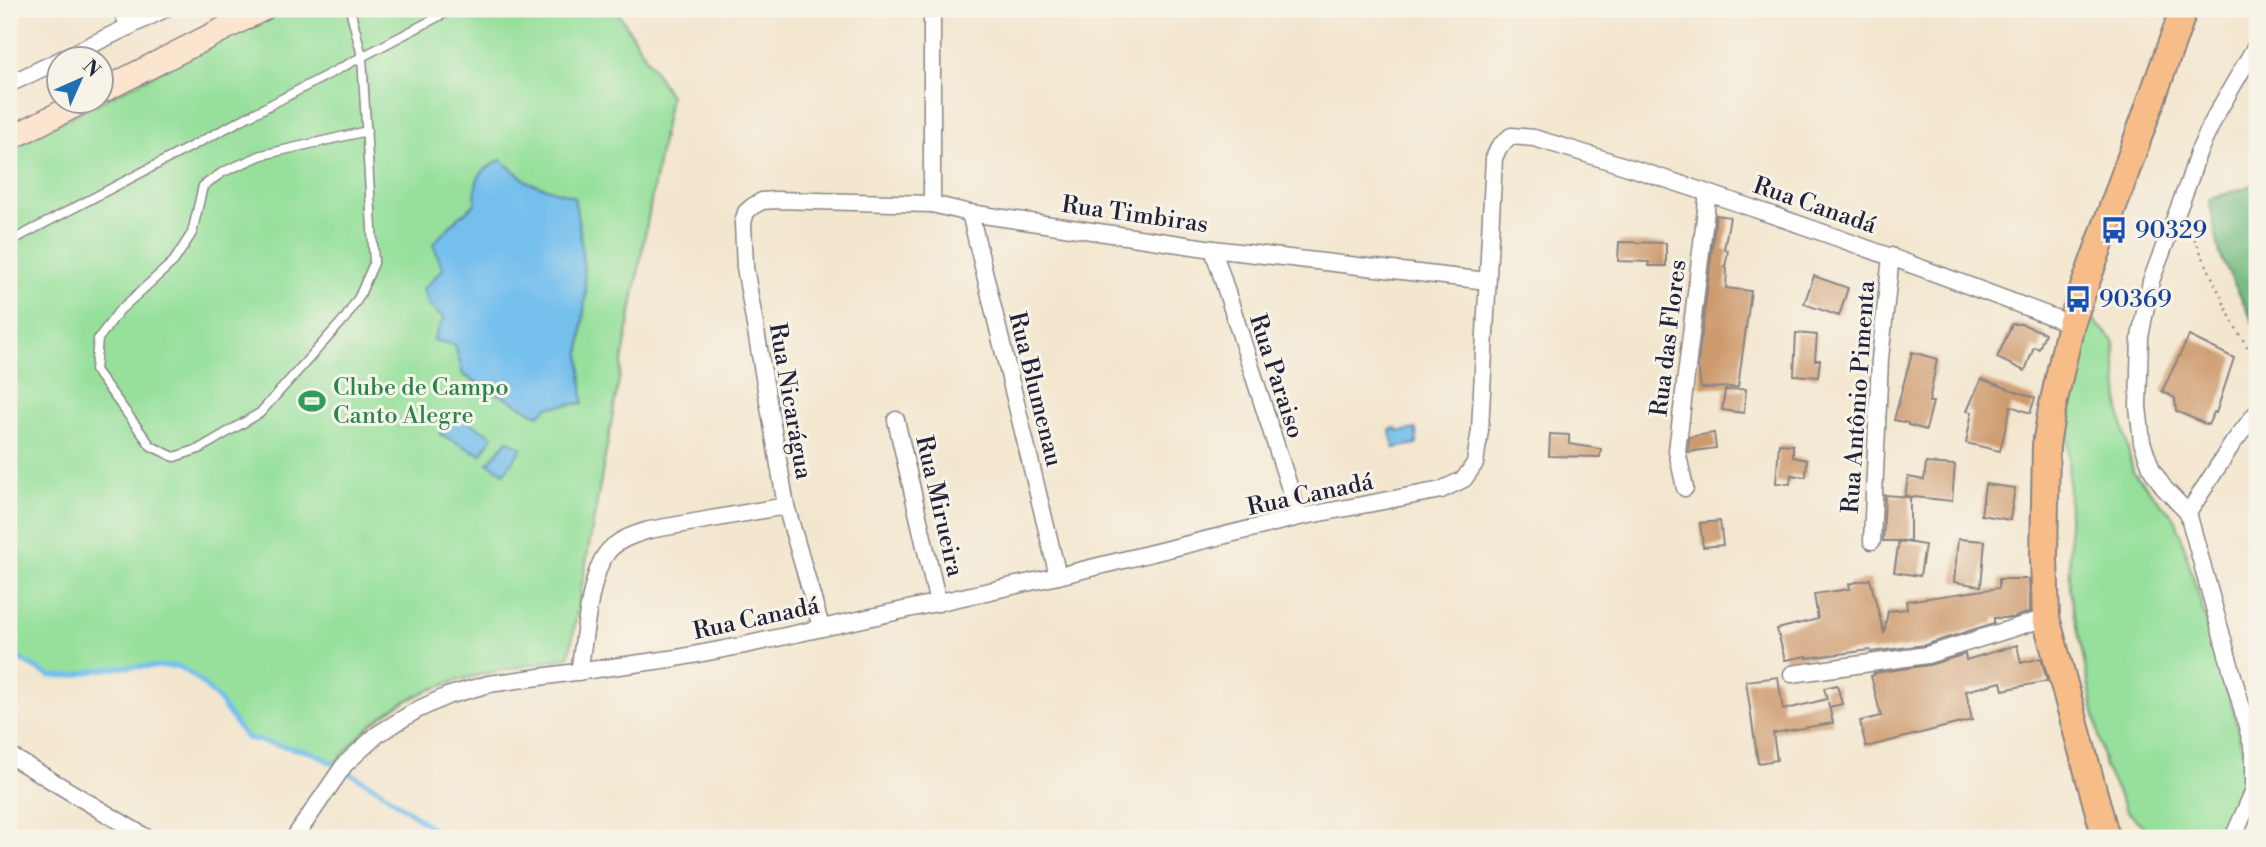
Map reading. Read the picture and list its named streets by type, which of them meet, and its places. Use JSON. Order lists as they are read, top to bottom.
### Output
{
  "streets": {
    "street": [
      "Rua Canadá",
      "Rua Timbiras",
      "Rua das Flores",
      "Rua Paraiso",
      "Rua Blumenau",
      "Rua Antônio Pimenta",
      "Rua Nicarágua",
      "Rua Mirueira"
    ]
  },
  "crossings": [
    ["Rua Canadá", "Rua Timbiras"],
    ["Rua Canadá", "Rua das Flores"],
    ["Rua Canadá", "Rua Paraiso"],
    ["Rua Canadá", "Rua Blumenau"],
    ["Rua Canadá", "Rua Antônio Pimenta"],
    ["Rua Canadá", "Rua Nicarágua"],
    ["Rua Canadá", "Rua Mirueira"],
    ["Rua Timbiras", "Rua Paraiso"],
    ["Rua Timbiras", "Rua Blumenau"],
    ["Rua Timbiras", "Rua Nicarágua"]
  ],
  "places": {
    "bus stop": ["90329", "90369"],
    "sports": ["Clube de Campo Canto Alegre"]
  },
  "north": "top right"
}
